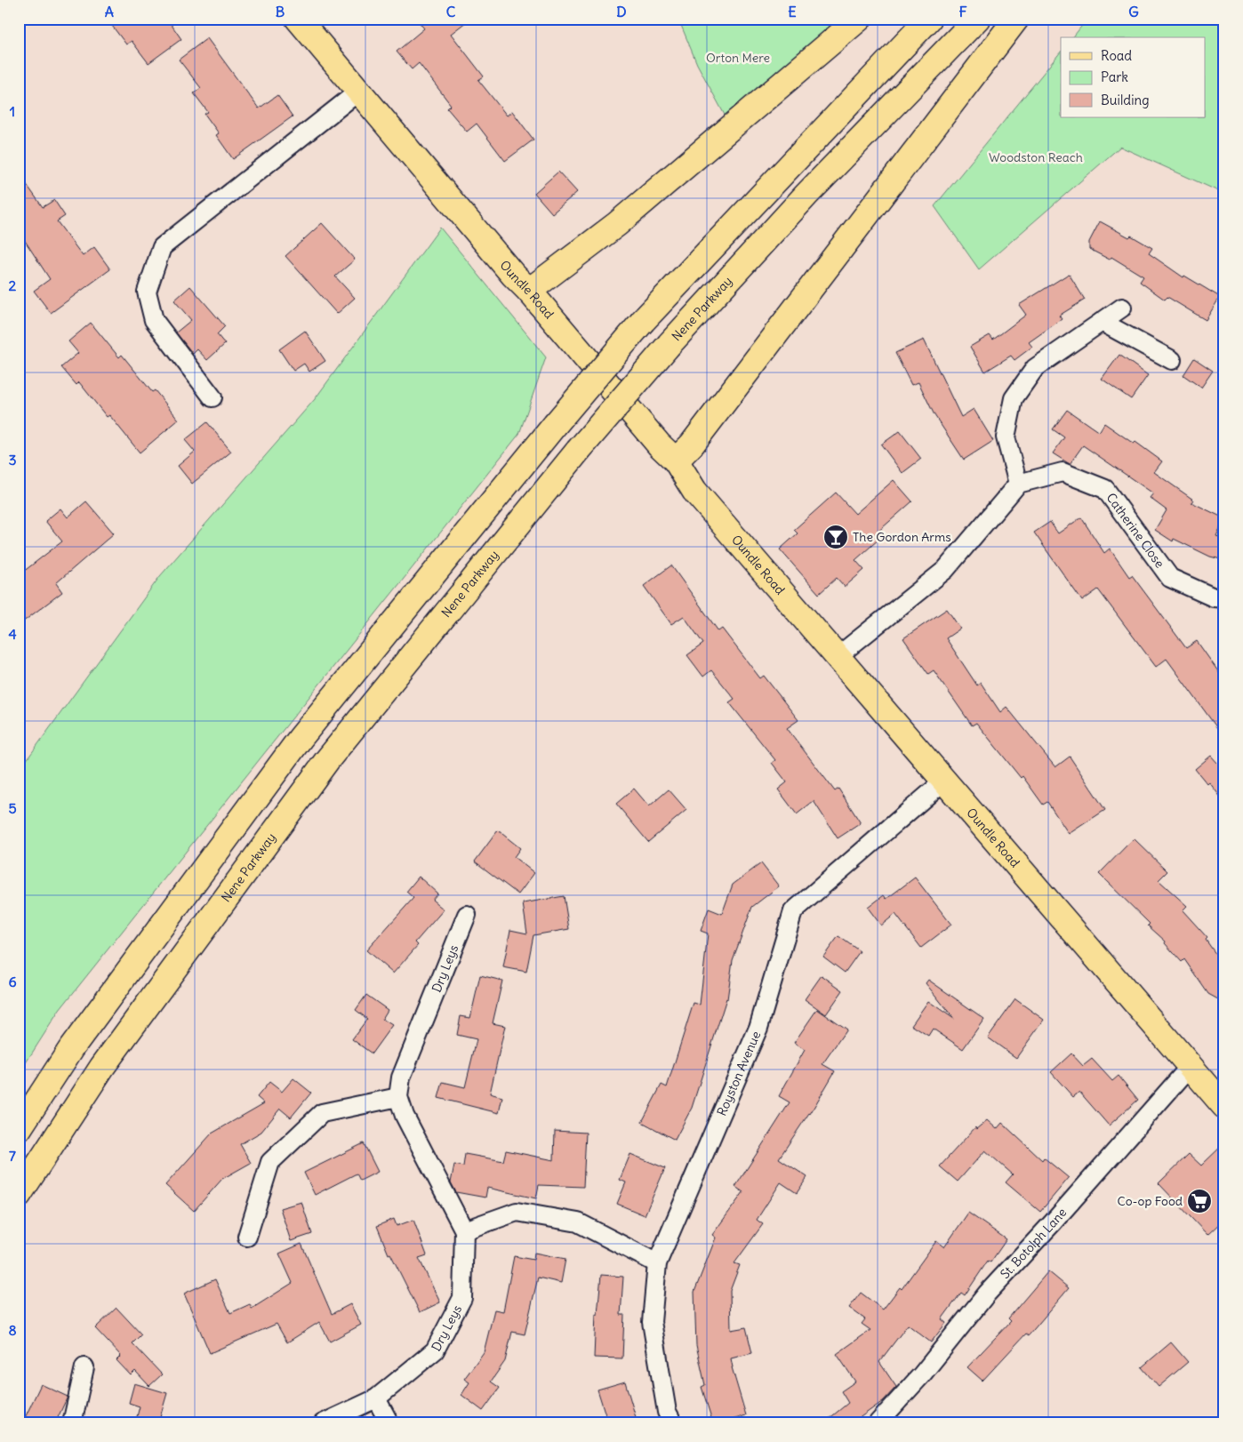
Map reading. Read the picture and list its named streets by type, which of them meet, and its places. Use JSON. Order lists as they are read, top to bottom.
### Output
{
  "streets": {
    "main road": ["Oundle Road", "Nene Parkway"],
    "street": [
      "Catherine Close",
      "Dry Leys",
      "Royston Avenue",
      "St. Botolph Lane"
    ]
  },
  "crossings": [
    ["Oundle Road", "Royston Avenue"],
    ["Oundle Road", "St. Botolph Lane"]
  ],
  "parks": ["Orton Mere", "Woodston Reach"],
  "places": {
    "bar": ["The Gordon Arms"],
    "supermarket": ["Co-op Food"]
  },
  "legend": ["Road", "Park", "Building"],
  "grid": {
    "columns": [
      "A",
      "B",
      "C",
      "D",
      "E",
      "F",
      "G"
    ],
    "rows": [
      "1",
      "2",
      "3",
      "4",
      "5",
      "6",
      "7",
      "8"
    ]
  }
}
